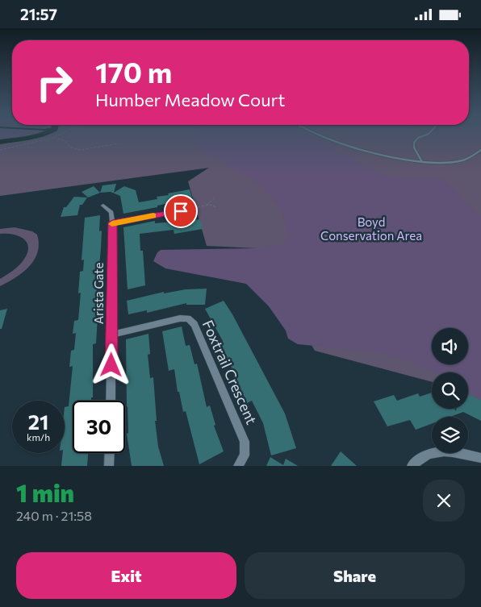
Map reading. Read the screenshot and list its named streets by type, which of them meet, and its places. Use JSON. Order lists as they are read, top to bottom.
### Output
{
  "streets": {
    "street": ["Arista Gate", "Foxtrail Crescent"]
  },
  "crossings": [
    ["Arista Gate", "Foxtrail Crescent"]
  ],
  "parks": ["Boyd Conservation Area"],
  "page": {
    "status": "21:57",
    "turn": ["170 m", "Humber Meadow Court"],
    "speed": "21 km/h",
    "limit": "30",
    "heading": ["1 min", "240 m · 21:58"],
    "buttons": ["Exit", "Share"]
  }
}
